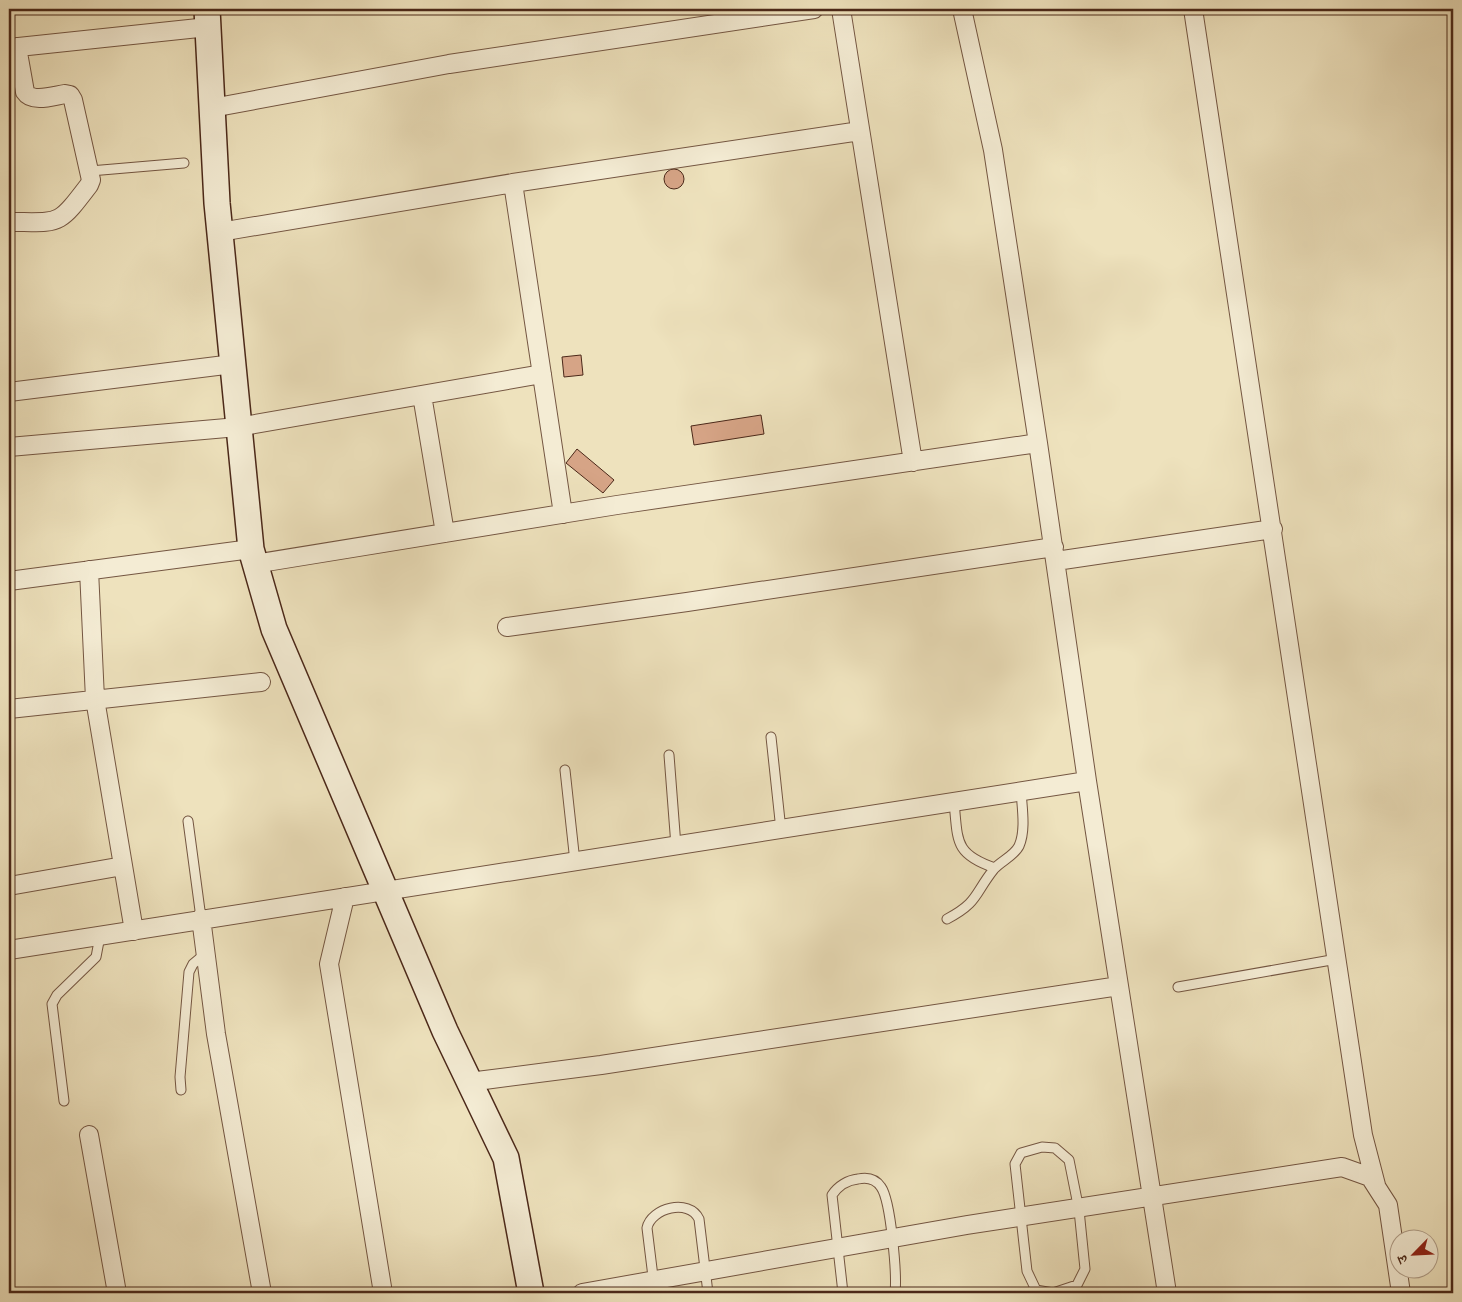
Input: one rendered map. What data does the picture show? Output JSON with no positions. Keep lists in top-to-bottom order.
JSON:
{
  "north": "bottom left"
}
